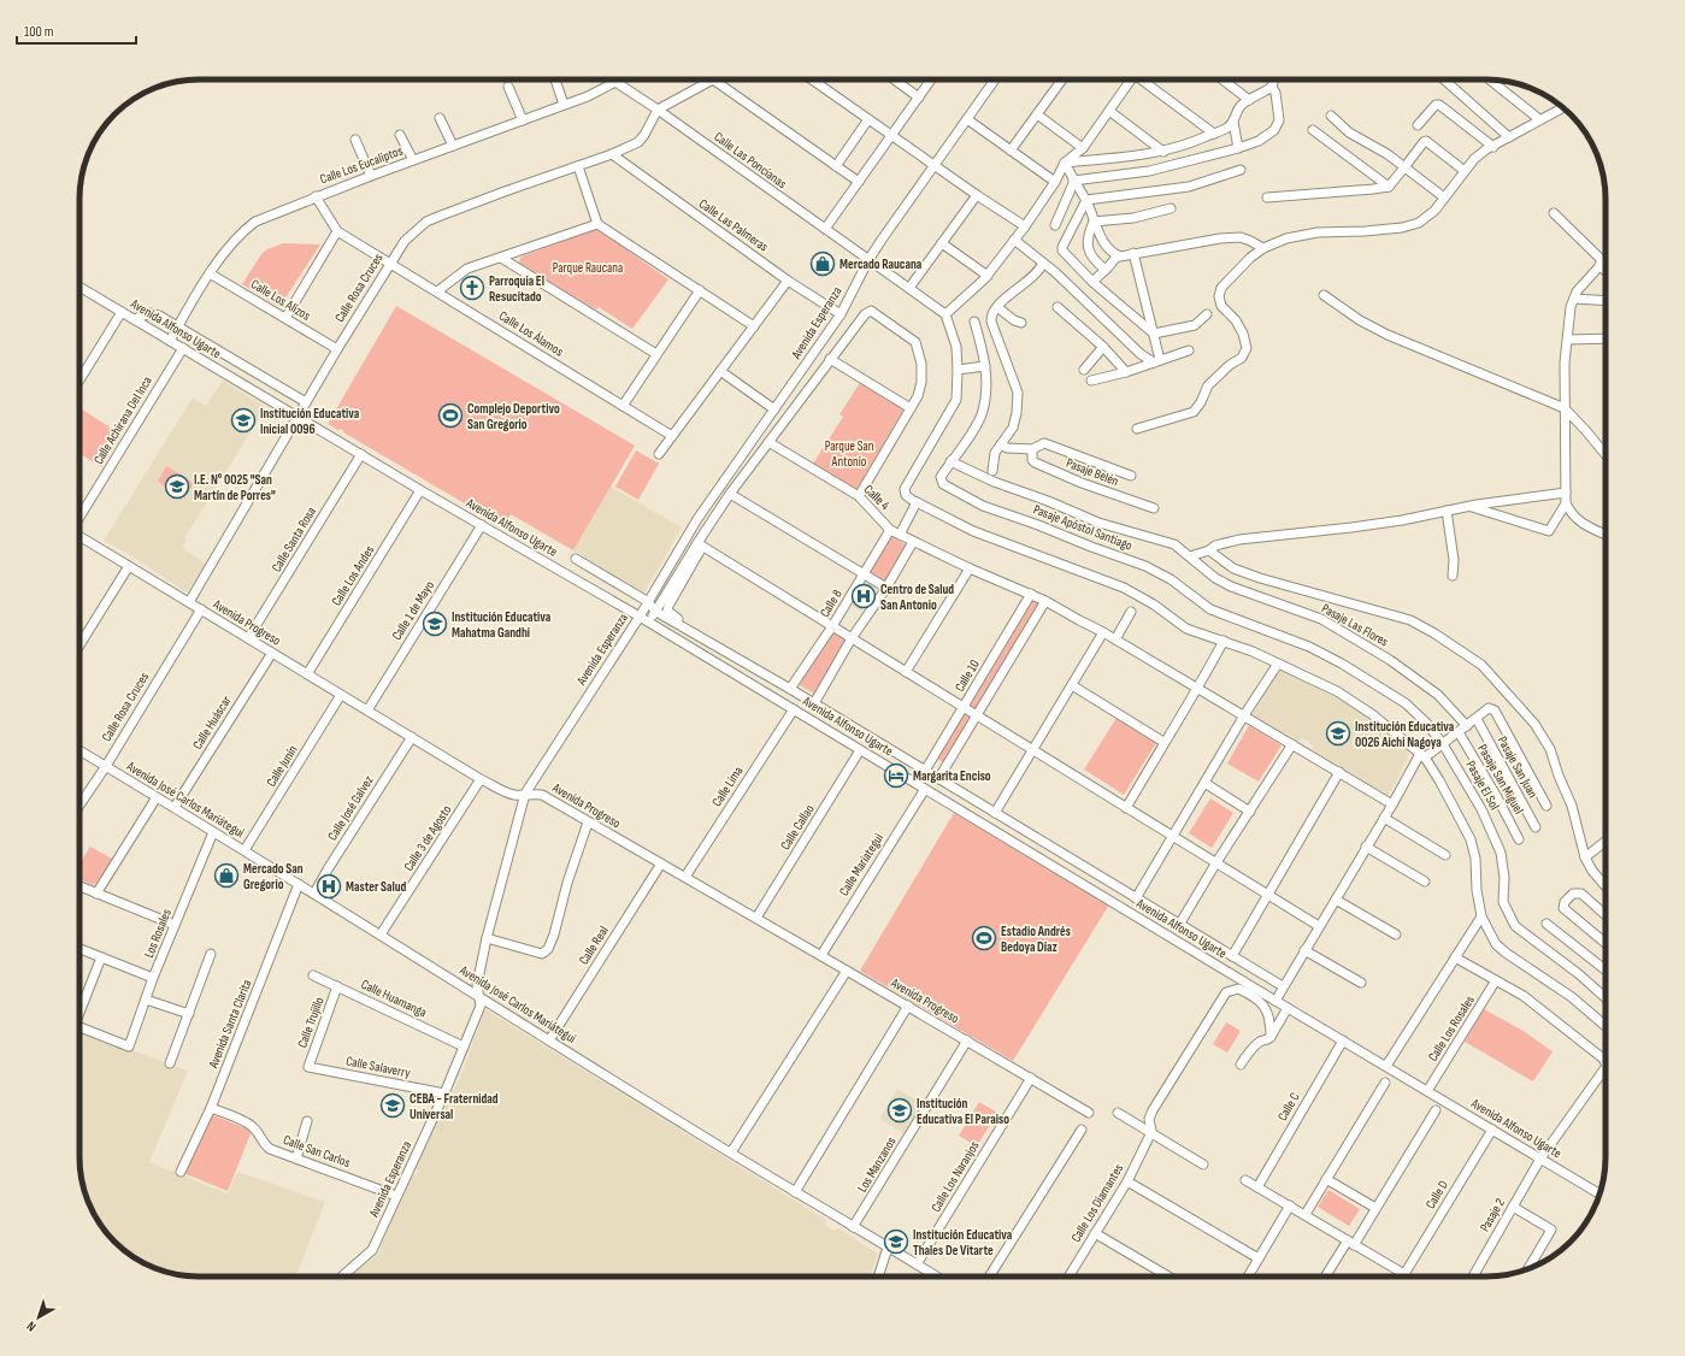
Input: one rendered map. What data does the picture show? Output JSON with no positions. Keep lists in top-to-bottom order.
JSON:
{
  "streets": {
    "street": [
      "Calle Las Poncianas",
      "Calle Los Eucaliptos",
      "Calle Las Palmeras",
      "Calle Rosa Cruces",
      "Calle Los Alizos",
      "Avenida Esperanza",
      "Avenida Alfonso Ugarte",
      "Calle Los Álamos",
      "Calle Achirana Del Inca",
      "Pasaje Belén",
      "Calle 4",
      "Pasaje Apóstol Santiago",
      "Calle Santa Rosa",
      "Calle Los Andes",
      "Calle 8",
      "Calle 1 de Mayo",
      "Avenida Progreso",
      "Pasaje Las Flores",
      "Calle 10",
      "Calle Huáscar",
      "Calle Junín",
      "Pasaje San Juan",
      "Pasaje San Miguel",
      "Pasaje El Sol",
      "Calle Lima",
      "Avenida José Carlos Mariátegui",
      "Calle José Galvez",
      "Calle Callao",
      "Calle 3 de Agosto",
      "Calle Mariategui",
      "Los Rosales",
      "Calle Real",
      "Calle Huamanga",
      "Calle Trujillo",
      "Avenida Santa Clarita",
      "Calle Los Rosales",
      "Calle Salaverry",
      "Calle C",
      "Calle San Carlos",
      "Los Manzanos",
      "Calle Los Naranjos",
      "Calle D",
      "Calle Los Diamantes",
      "Pasaje 2"
    ]
  },
  "crossings": [
    ["Calle Las Poncianas", "Calle Los Eucaliptos"],
    ["Calle Las Poncianas", "Calle Rosa Cruces"],
    ["Calle Las Poncianas", "Avenida Esperanza"],
    ["Calle Los Eucaliptos", "Calle Los Alizos"],
    ["Calle Los Eucaliptos", "Avenida Alfonso Ugarte"],
    ["Calle Los Eucaliptos", "Calle Los Álamos"],
    ["Calle Las Palmeras", "Calle Rosa Cruces"],
    ["Calle Las Palmeras", "Avenida Esperanza"],
    ["Calle Rosa Cruces", "Calle Los Alizos"],
    ["Calle Rosa Cruces", "Avenida Alfonso Ugarte"],
    ["Calle Rosa Cruces", "Calle Los Álamos"],
    ["Calle Rosa Cruces", "Avenida Progreso"],
    ["Calle Rosa Cruces", "Avenida José Carlos Mariátegui"],
    ["Avenida Esperanza", "Avenida Alfonso Ugarte"],
    ["Avenida Esperanza", "Avenida Progreso"],
    ["Avenida Esperanza", "Avenida José Carlos Mariátegui"],
    ["Avenida Esperanza", "Calle Huamanga"],
    ["Avenida Esperanza", "Calle Salaverry"],
    ["Avenida Esperanza", "Calle San Carlos"],
    ["Avenida Alfonso Ugarte", "Calle Achirana Del Inca"],
    ["Avenida Alfonso Ugarte", "Calle Santa Rosa"],
    ["Avenida Alfonso Ugarte", "Calle Los Andes"],
    ["Avenida Alfonso Ugarte", "Calle 8"],
    ["Avenida Alfonso Ugarte", "Calle 1 de Mayo"],
    ["Avenida Alfonso Ugarte", "Calle 10"],
    ["Avenida Alfonso Ugarte", "Calle Lima"],
    ["Avenida Alfonso Ugarte", "Calle Callao"],
    ["Avenida Alfonso Ugarte", "Calle Mariategui"],
    ["Avenida Alfonso Ugarte", "Calle Los Rosales"],
    ["Avenida Alfonso Ugarte", "Calle C"],
    ["Avenida Alfonso Ugarte", "Calle D"],
    ["Avenida Alfonso Ugarte", "Pasaje 2"],
    ["Calle 4", "Calle 8"],
    ["Pasaje Apóstol Santiago", "Pasaje Las Flores"],
    ["Pasaje Apóstol Santiago", "Pasaje El Sol"],
    ["Calle Santa Rosa", "Avenida Progreso"],
    ["Calle Los Andes", "Avenida Progreso"],
    ["Calle 1 de Mayo", "Avenida Progreso"],
    ["Avenida Progreso", "Calle Huáscar"],
    ["Avenida Progreso", "Calle Junín"],
    ["Avenida Progreso", "Calle Lima"],
    ["Avenida Progreso", "Calle José Galvez"],
    ["Avenida Progreso", "Calle Callao"],
    ["Avenida Progreso", "Calle 3 de Agosto"],
    ["Avenida Progreso", "Calle Mariategui"],
    ["Avenida Progreso", "Calle Real"],
    ["Avenida Progreso", "Los Manzanos"],
    ["Avenida Progreso", "Calle Los Naranjos"],
    ["Calle Huáscar", "Avenida José Carlos Mariátegui"],
    ["Calle Junín", "Avenida José Carlos Mariátegui"],
    ["Avenida José Carlos Mariátegui", "Calle José Galvez"],
    ["Avenida José Carlos Mariátegui", "Calle 3 de Agosto"],
    ["Avenida José Carlos Mariátegui", "Los Rosales"],
    ["Avenida José Carlos Mariátegui", "Calle Real"],
    ["Avenida José Carlos Mariátegui", "Avenida Santa Clarita"],
    ["Avenida José Carlos Mariátegui", "Los Manzanos"],
    ["Avenida José Carlos Mariátegui", "Calle Los Naranjos"],
    ["Calle Huamanga", "Calle Trujillo"],
    ["Calle Trujillo", "Calle Salaverry"],
    ["Avenida Santa Clarita", "Calle San Carlos"],
    ["Calle Los Rosales", "Pasaje 2"]
  ],
  "parks": ["Parque Raucana", "Parque San Antonio"],
  "places": {
    "shop": ["Mercado Raucana", "Mercado San Gregorio"],
    "church": ["Parroquia El Resucitado"],
    "sports": ["Complejo Deportivo San Gregorio", "Estadio Andrés Bedoya Díaz"],
    "school or university": [
      "Institución Educativa Inicial 0096",
      "I.E. N° 0025 \"San Martín de Porres\"",
      "Institución Educativa Mahatma Gandhi",
      "Institución Educativa 0026 Aichi Nagoya",
      "CEBA - Fraternidad Universal",
      "Institución Educativa El Paraiso",
      "Institución Educativa Thales De Vitarte"
    ],
    "hospital": ["Centro de Salud San Antonio", "Master Salud"],
    "hotel": ["Margarita Enciso"]
  },
  "scale_bar": "100 m",
  "north": "bottom left"
}
